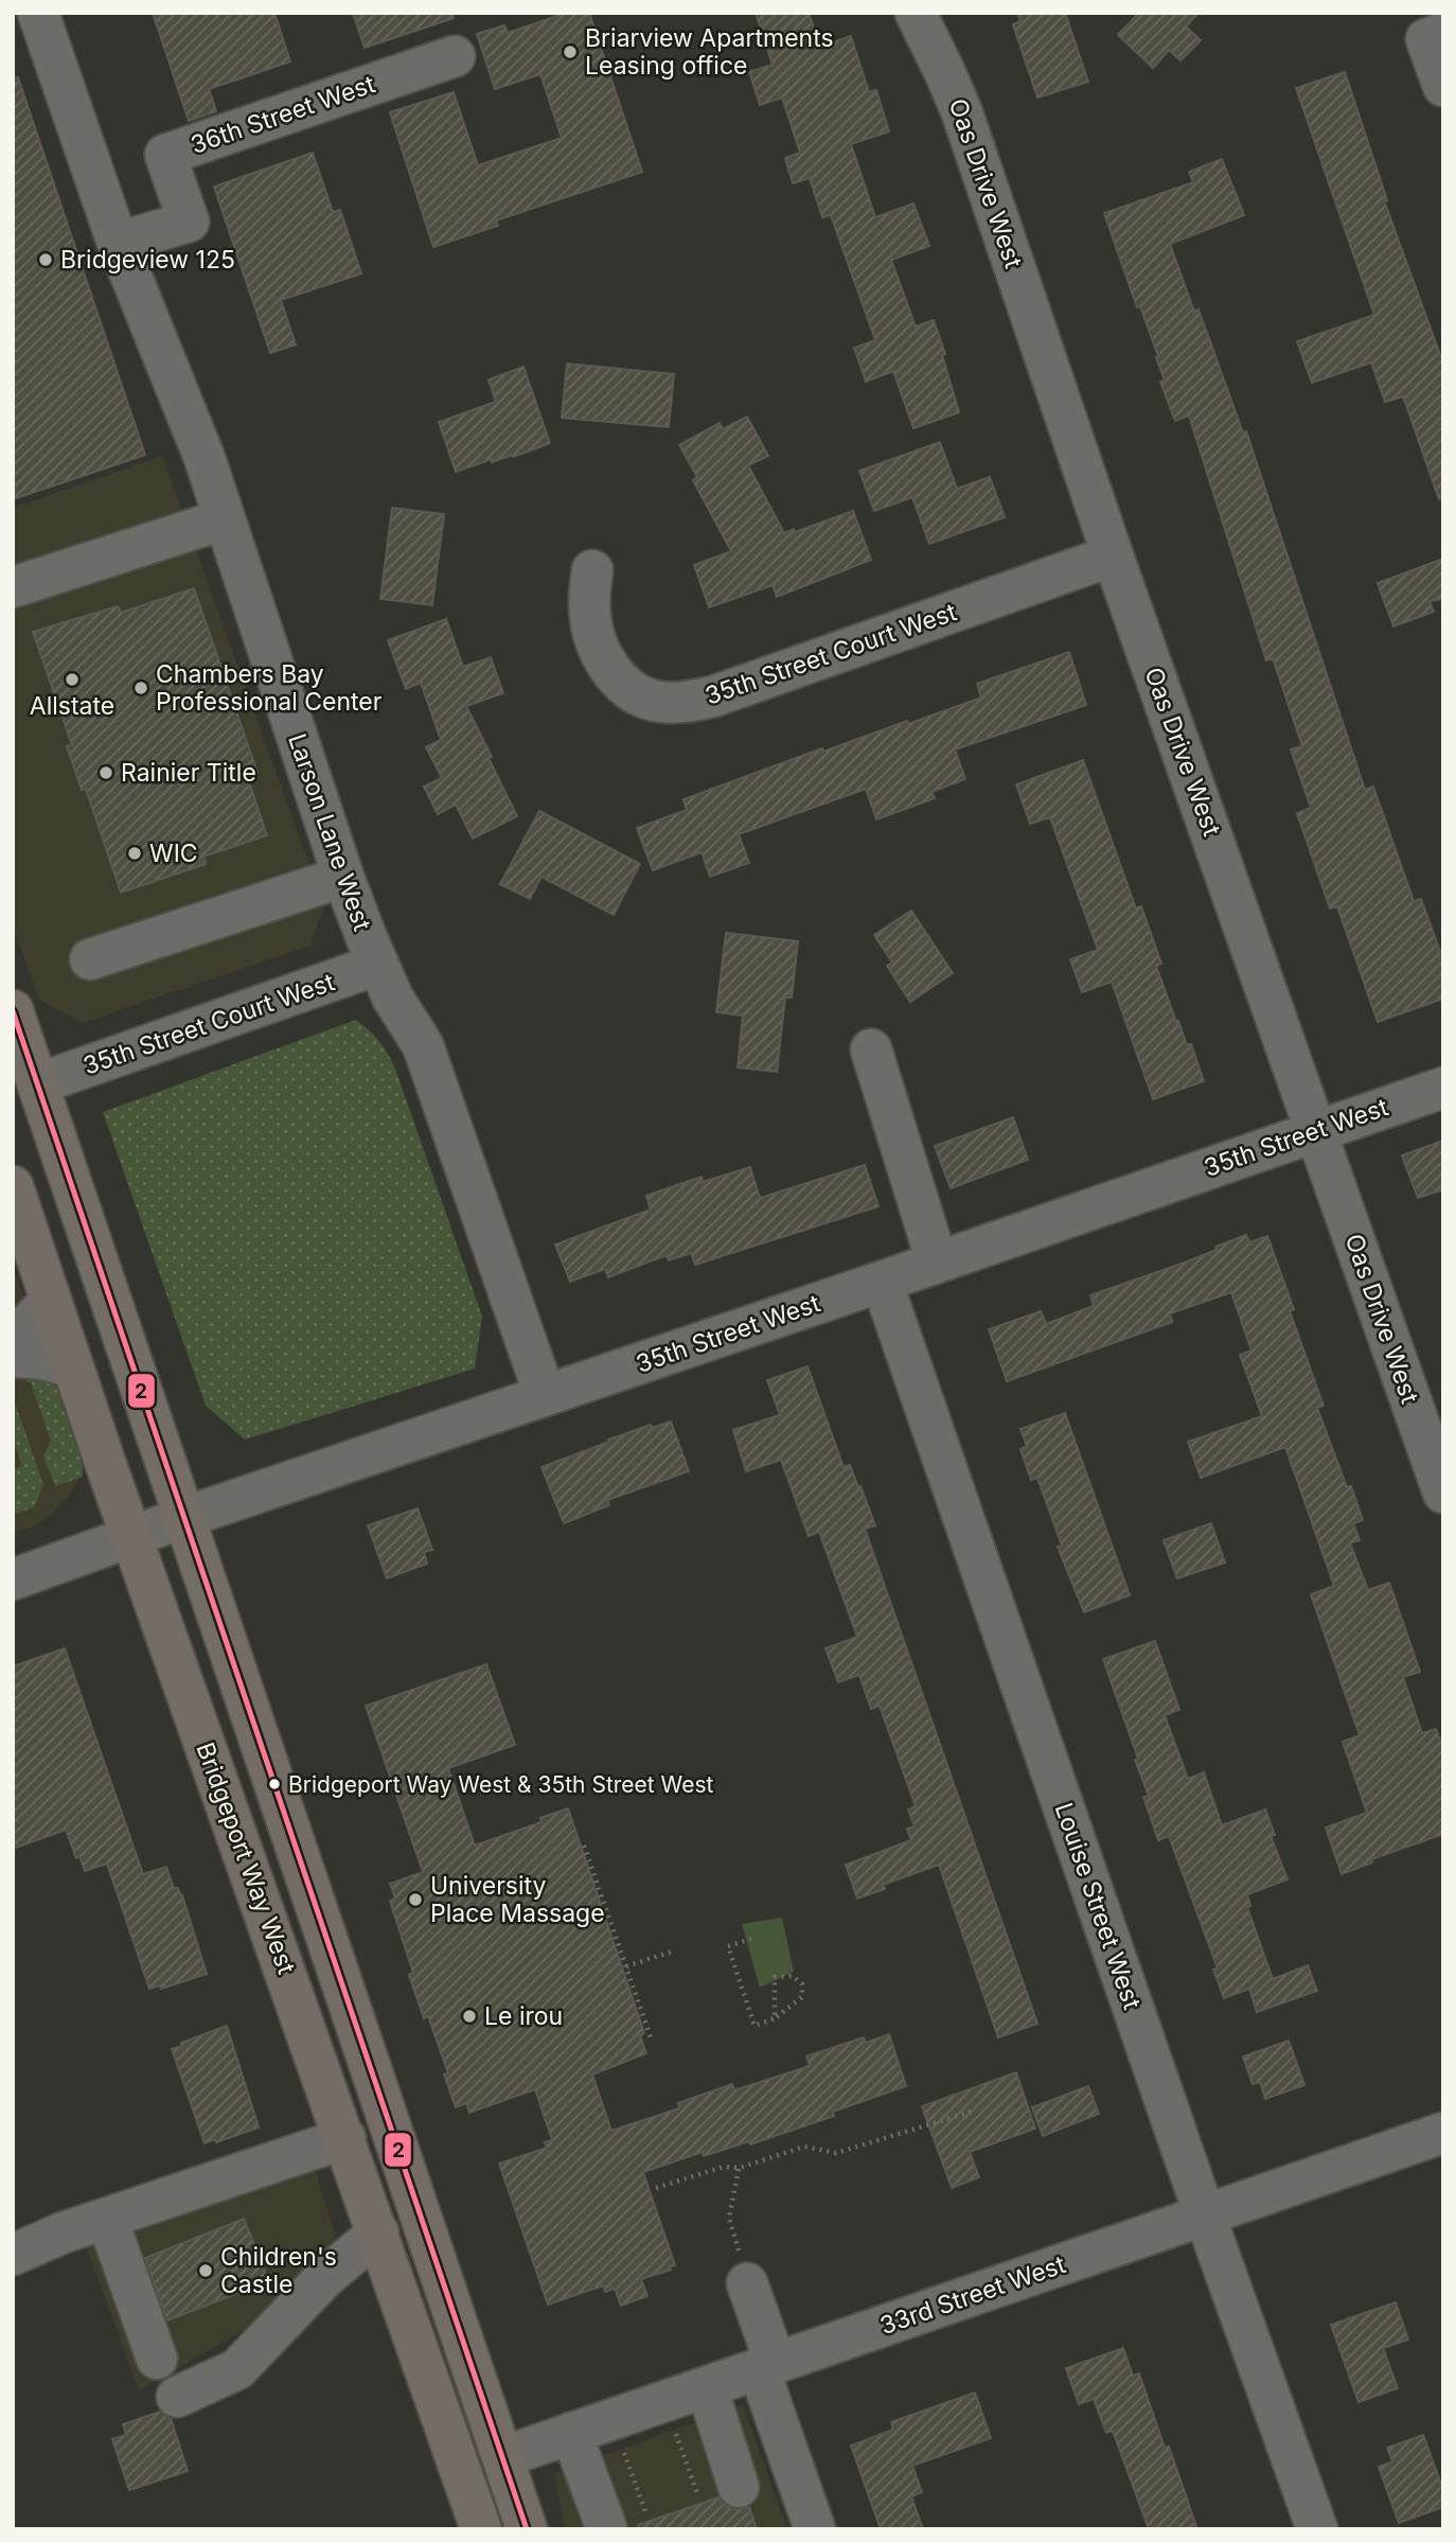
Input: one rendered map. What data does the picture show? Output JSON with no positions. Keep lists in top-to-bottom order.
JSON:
{
  "streets": {
    "main road": ["Bridgeport Way West"],
    "street": [
      "36th Street West",
      "Oas Drive West",
      "35th Street Court West",
      "Larson Lane West",
      "35th Street West",
      "Louise Street West",
      "33rd Street West"
    ]
  },
  "crossings": [
    ["36th Street West", "Larson Lane West"],
    ["Oas Drive West", "35th Street Court West"],
    ["Oas Drive West", "35th Street West"],
    ["35th Street Court West", "Larson Lane West"],
    ["35th Street Court West", "Bridgeport Way West"],
    ["Larson Lane West", "35th Street West"],
    ["35th Street West", "Bridgeport Way West"],
    ["35th Street West", "Louise Street West"],
    ["Bridgeport Way West", "33rd Street West"],
    ["Louise Street West", "33rd Street West"]
  ],
  "places": [
    "Briarview Apartments Leasing office",
    "Bridgeview 125",
    "Allstate",
    "Chambers Bay Professional Center",
    "Rainier Title",
    "WIC",
    "Bridgeport Way West & 35th Street West",
    "University Place Massage",
    "Le irou",
    "Children's Castle"
  ],
  "lines": ["transit line 2"]
}
